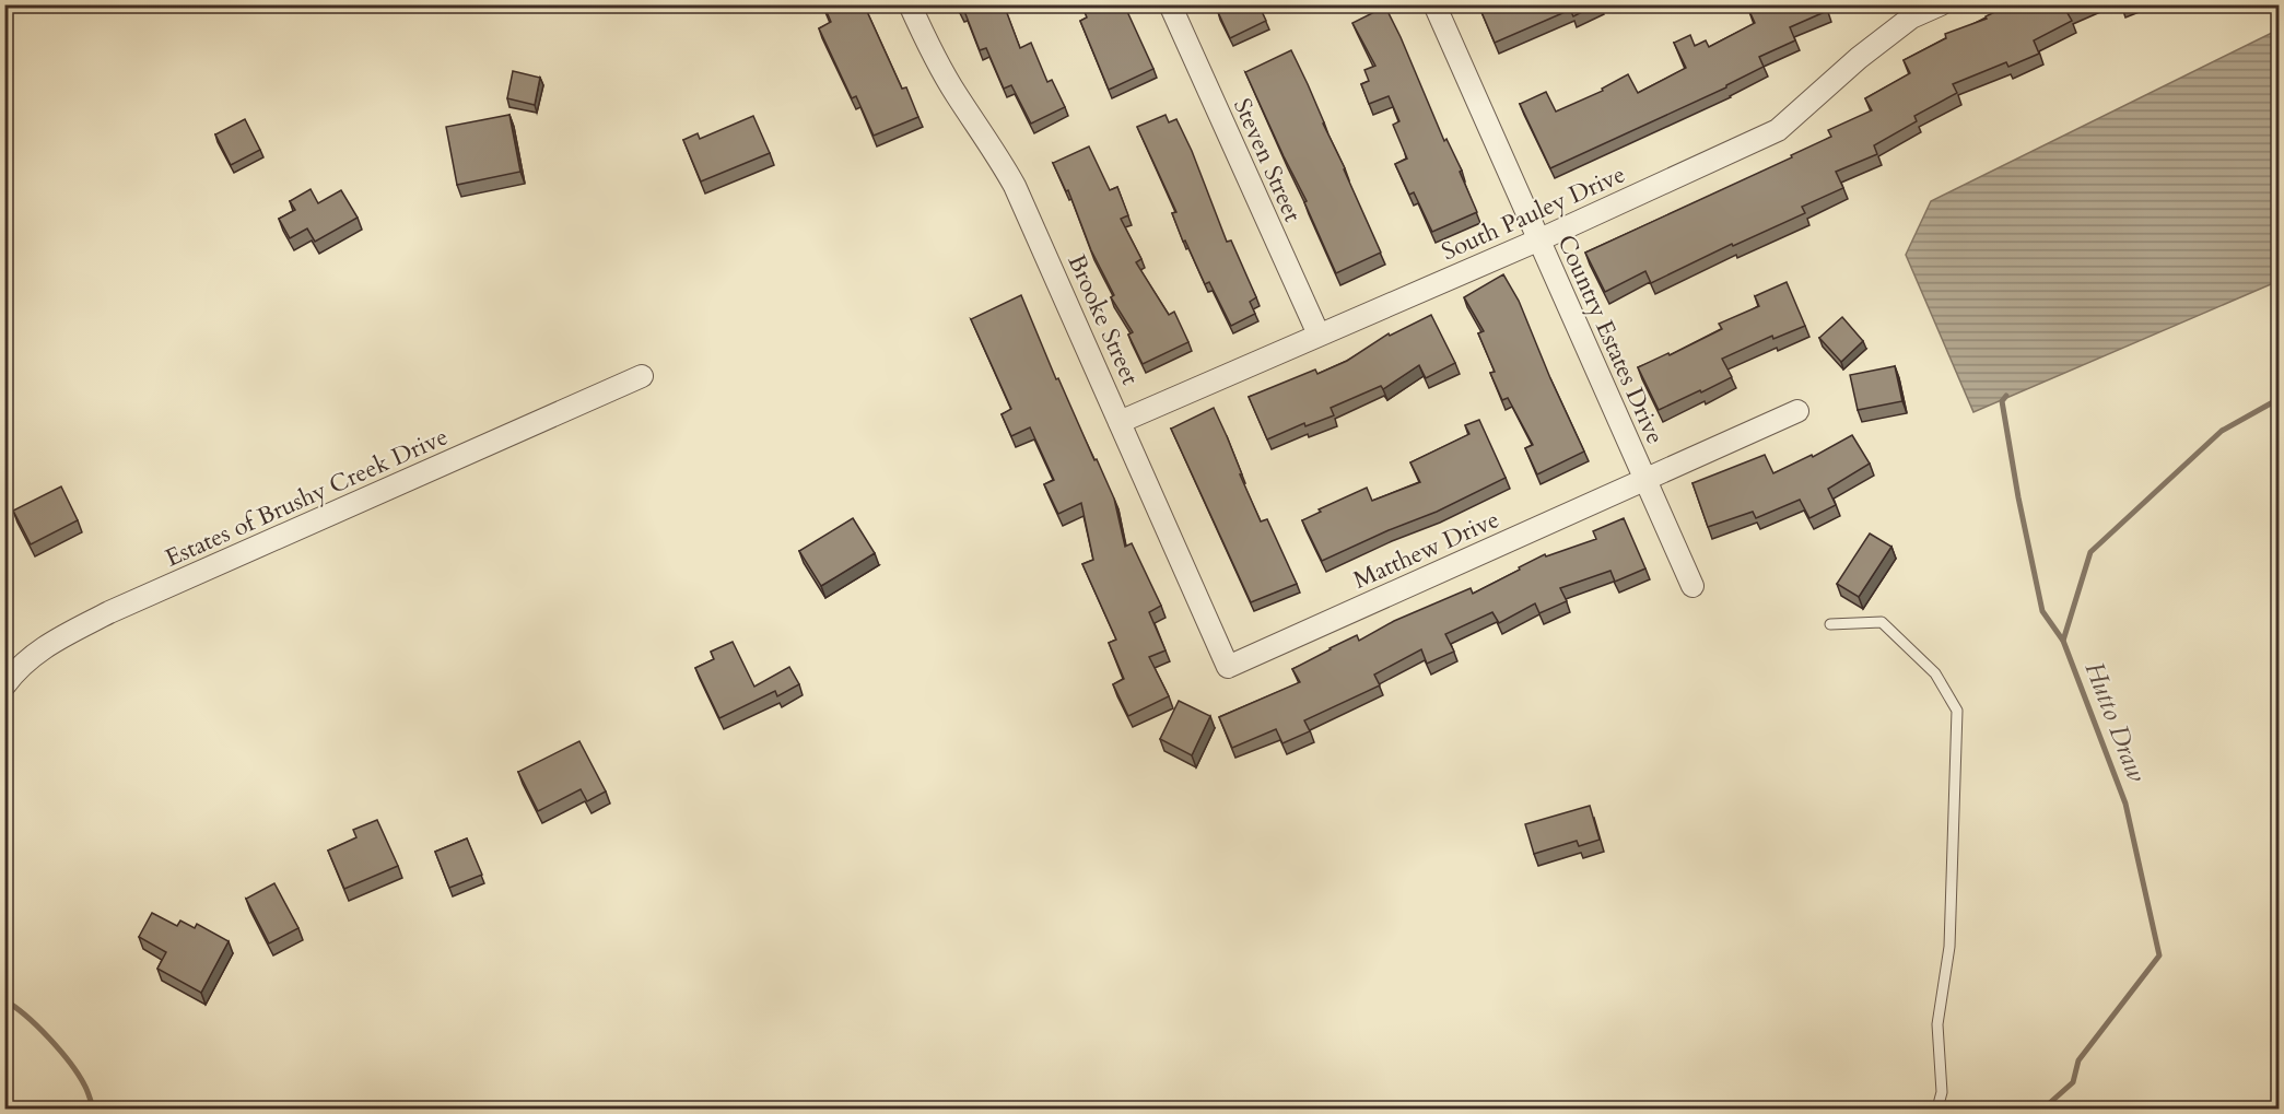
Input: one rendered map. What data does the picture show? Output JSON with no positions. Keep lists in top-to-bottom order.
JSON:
{
  "streets": {
    "street": [
      "Steven Street",
      "South Pauley Drive",
      "Brooke Street",
      "Country Estates Drive",
      "Estates of Brushy Creek Drive",
      "Matthew Drive"
    ]
  },
  "crossings": [
    ["Steven Street", "South Pauley Drive"],
    ["South Pauley Drive", "Brooke Street"],
    ["South Pauley Drive", "Country Estates Drive"],
    ["Brooke Street", "Matthew Drive"],
    ["Country Estates Drive", "Matthew Drive"]
  ],
  "water": ["Hutto Draw"]
}
